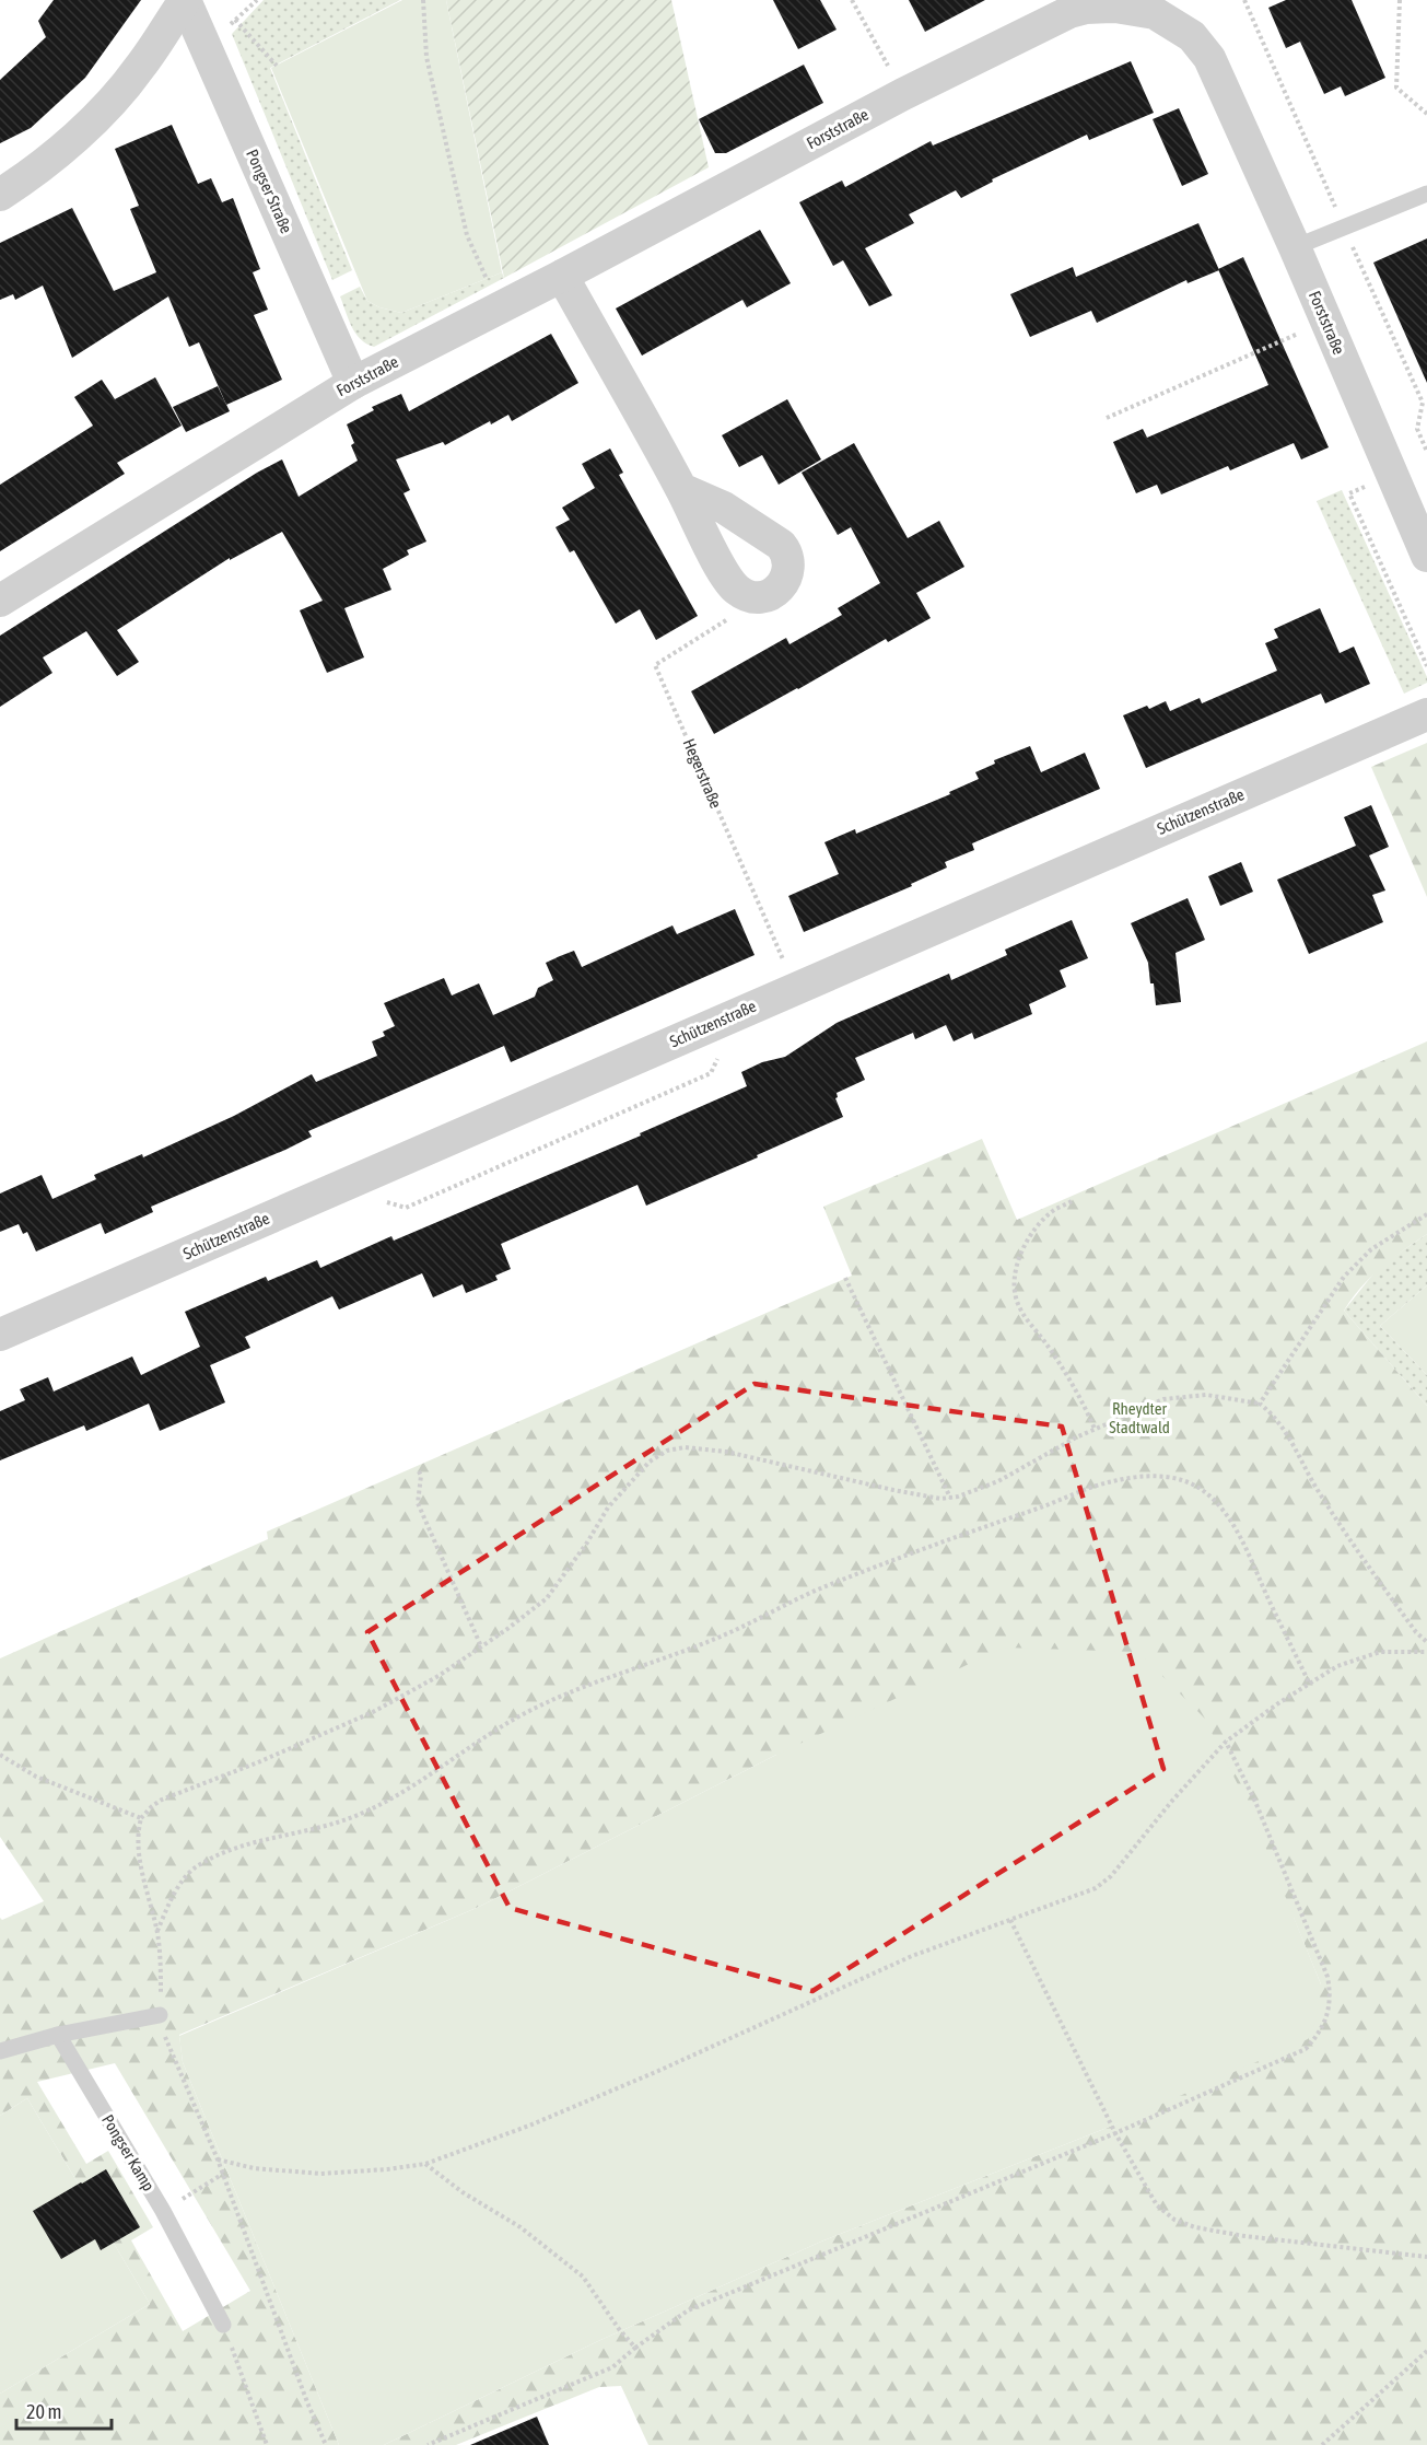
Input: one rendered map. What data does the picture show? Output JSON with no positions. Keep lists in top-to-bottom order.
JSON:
{
  "streets": {
    "street": ["Forststraße", "Pongser Straße", "Schützenstraße"],
    "lane": ["Pongser Kamp"],
    "path": ["Hegerstraße"]
  },
  "crossings": [
    ["Forststraße", "Pongser Straße"],
    ["Hegerstraße", "Schützenstraße"]
  ],
  "parks": ["Rheydter Stadtwald"],
  "scale_bar": "20 m"
}
